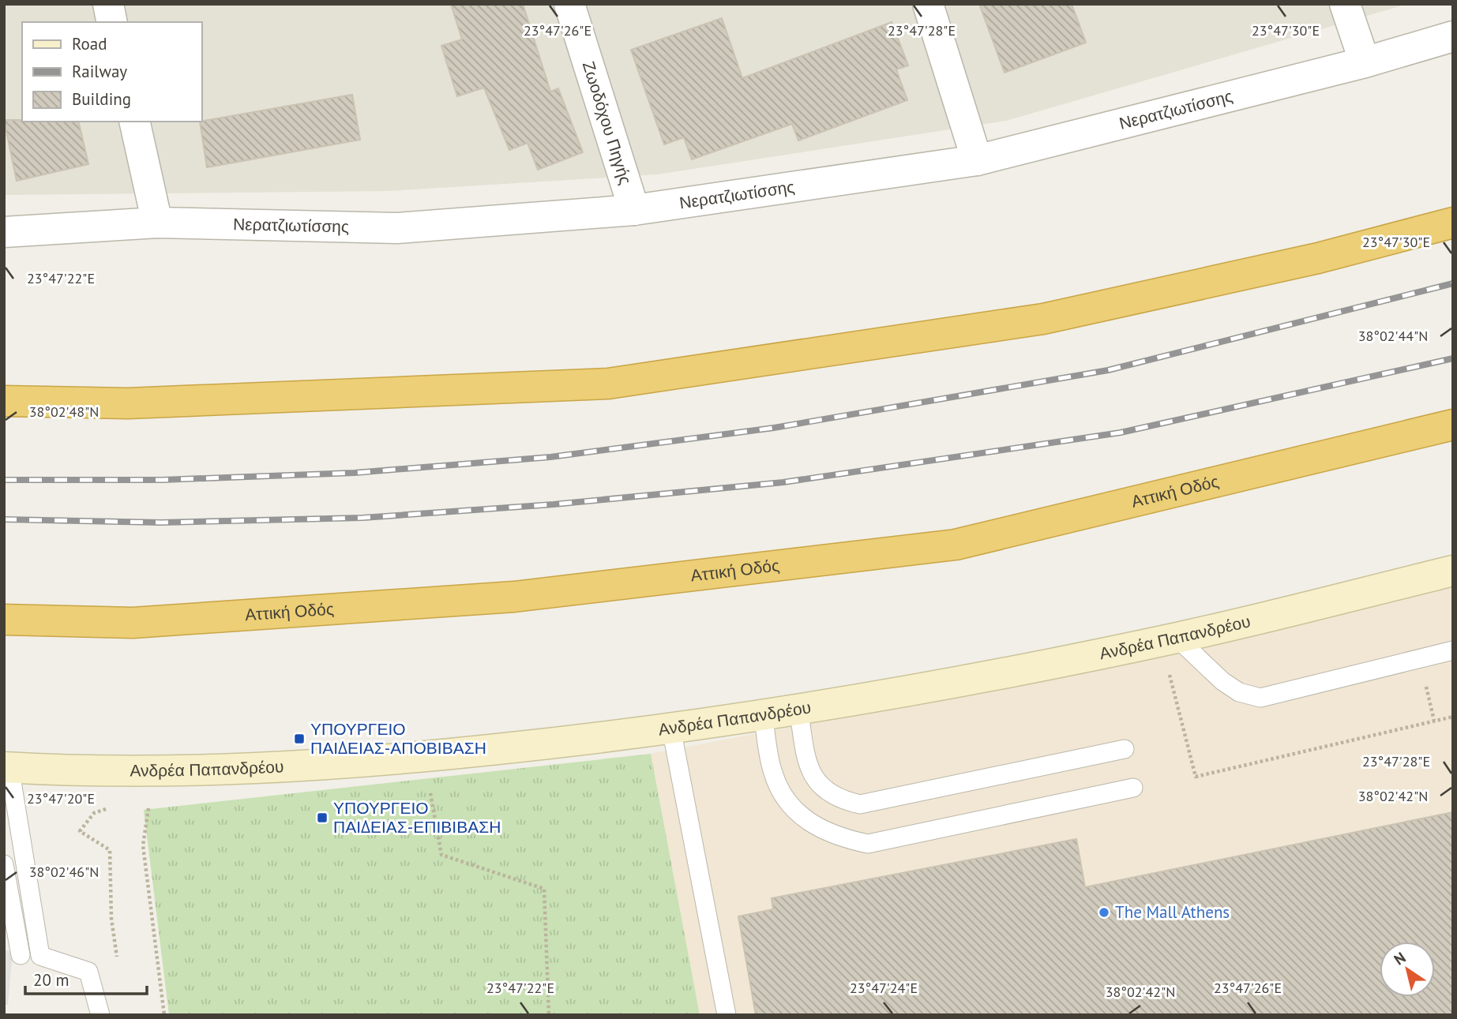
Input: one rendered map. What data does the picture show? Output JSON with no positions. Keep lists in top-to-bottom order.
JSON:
{
  "streets": {
    "highway": ["Αττική Οδός"],
    "street": ["Νερατζιωτίσσης", "Ζωοδόχου Πηγής", "Ανδρέα Παπανδρέου"]
  },
  "crossings": [
    ["Νερατζιωτίσσης", "Ζωοδόχου Πηγής"]
  ],
  "places": {
    "transit": ["ΥΠΟΥΡΓΕΙΟ ΠΑΙΔΕΙΑΣ-ΑΠΟΒΙΒΑΣΗ", "ΥΠΟΥΡΓΕΙΟ ΠΑΙΔΕΙΑΣ-ΕΠΙΒΙΒΑΣΗ"],
    "other": ["The Mall Athens"]
  },
  "legend": ["Road", "Railway", "Building"],
  "scale_bar": "20 m",
  "north": "top left",
  "coordinates": [
    "23°47'26\"E",
    "23°47'28\"E",
    "23°47'30\"E",
    "23°47'22\"E",
    "38°02'44\"N",
    "38°02'48\"N",
    "38°02'42\"N",
    "23°47'20\"E",
    "38°02'46\"N",
    "23°47'24\"E"
  ]
}
